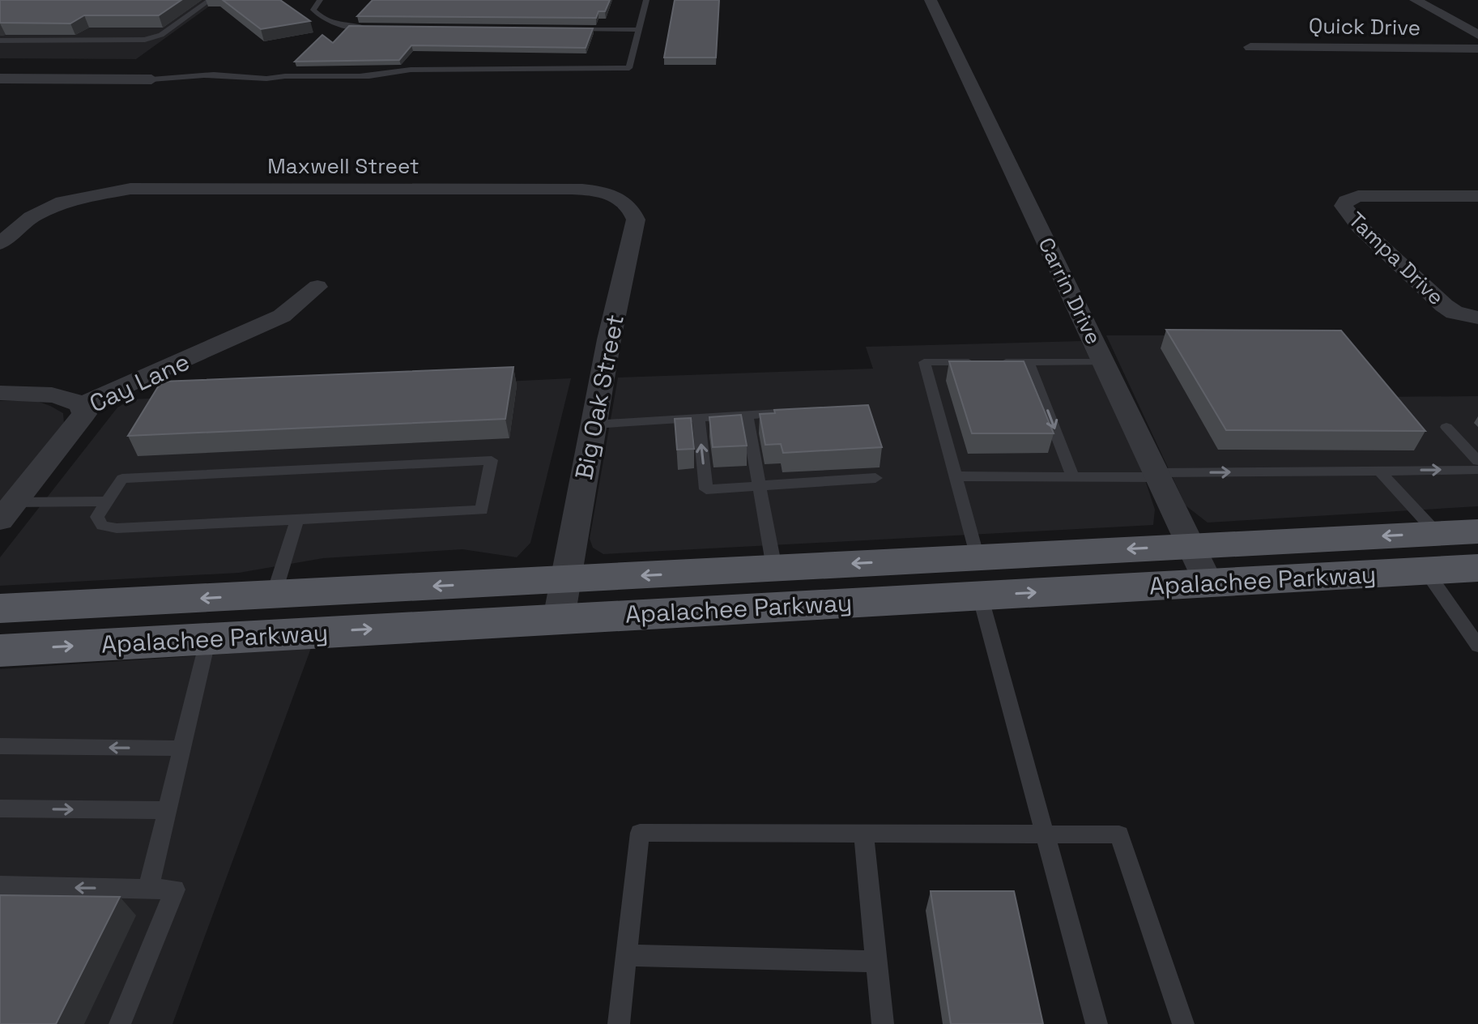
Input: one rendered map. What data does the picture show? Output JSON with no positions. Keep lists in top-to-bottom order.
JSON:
{
  "streets": {
    "main road": ["Apalachee Parkway"],
    "street": [
      "Quick Drive",
      "Maxwell Street",
      "Tampa Drive",
      "Carrin Drive",
      "Cay Lane",
      "Big Oak Street"
    ]
  },
  "crossings": [
    ["Maxwell Street", "Big Oak Street"],
    ["Carrin Drive", "Apalachee Parkway"],
    ["Big Oak Street", "Apalachee Parkway"]
  ]
}
